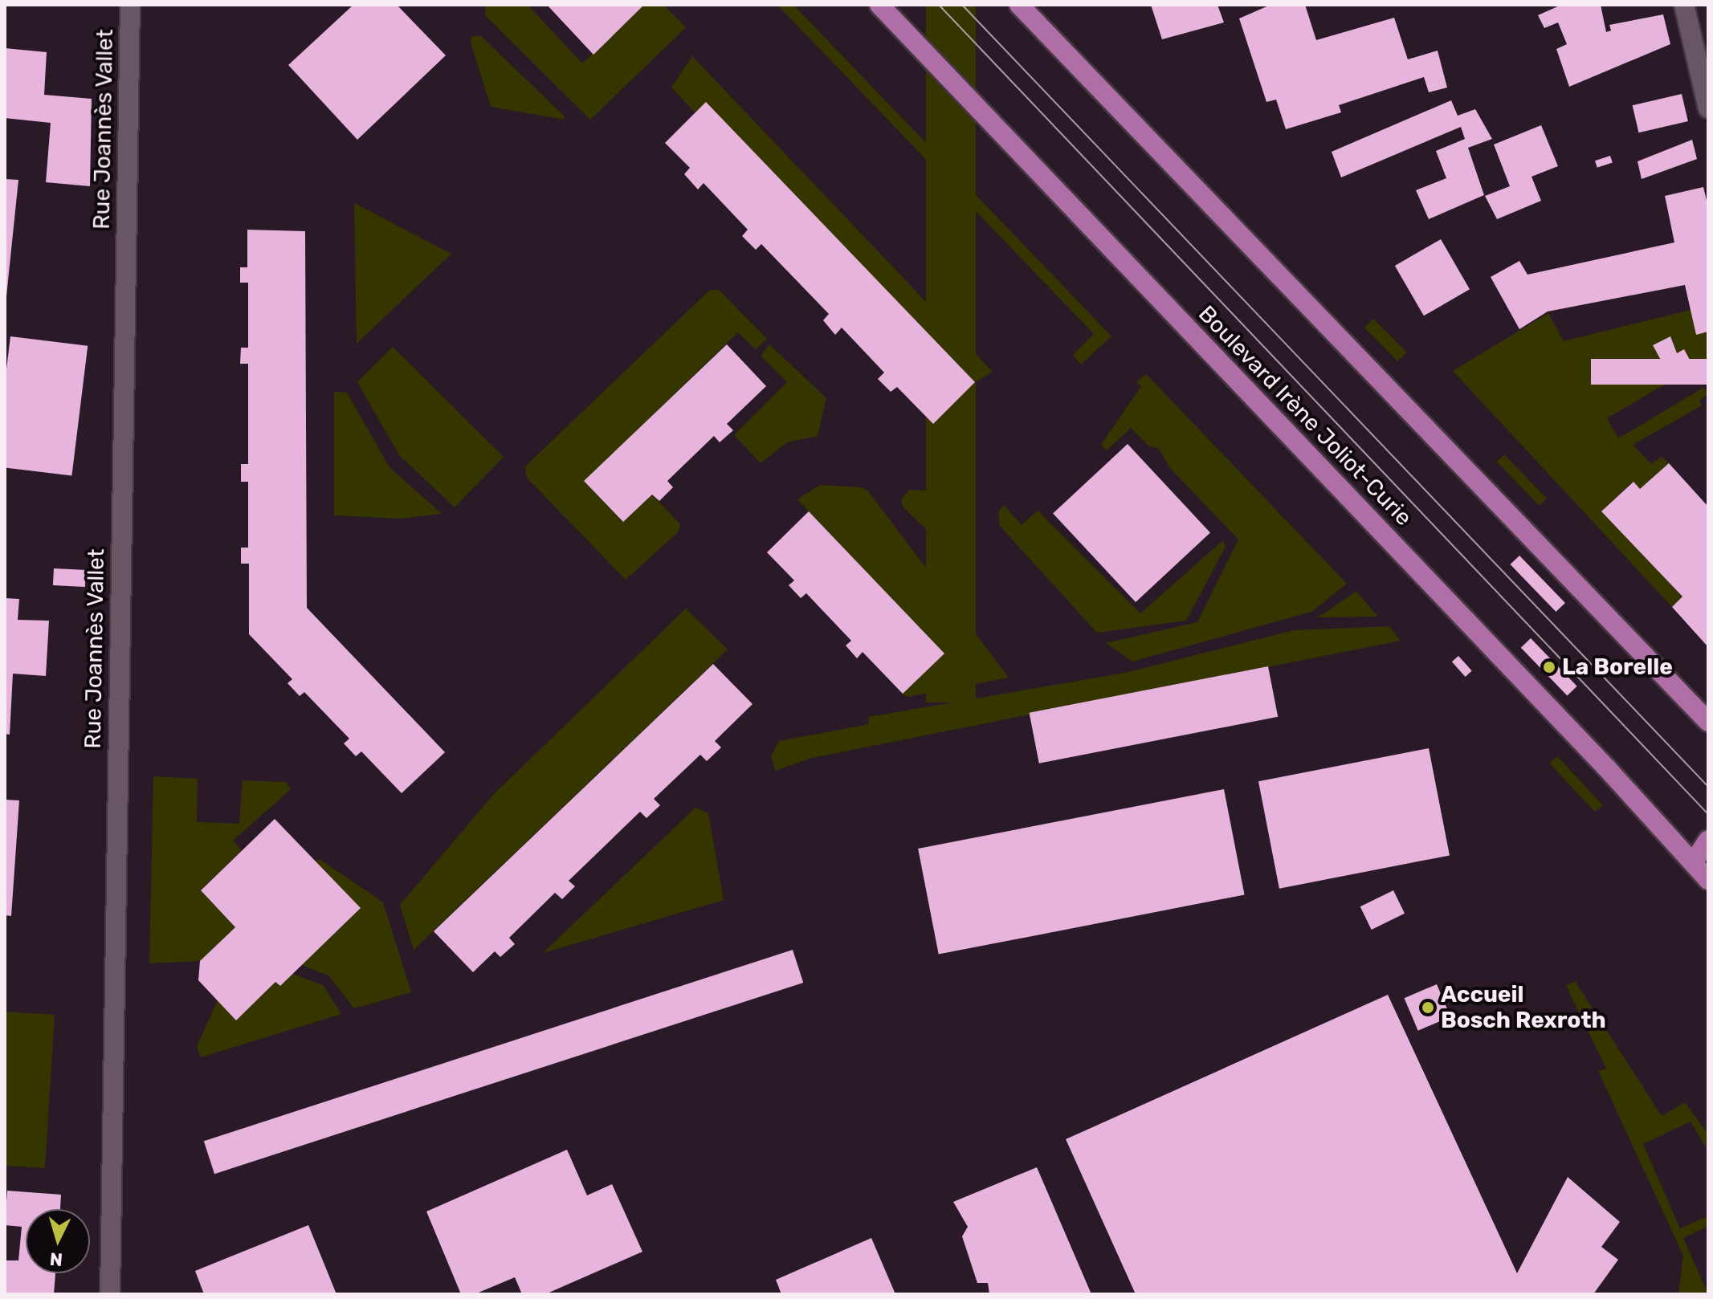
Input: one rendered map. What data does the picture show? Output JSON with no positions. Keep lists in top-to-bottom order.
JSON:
{
  "streets": {
    "main road": ["Boulevard Irène Joliot-Curie"],
    "street": ["Rue Joannès Vallet"]
  },
  "places": ["La Borelle", "Accueil Bosch Rexroth"],
  "north": "bottom"
}
